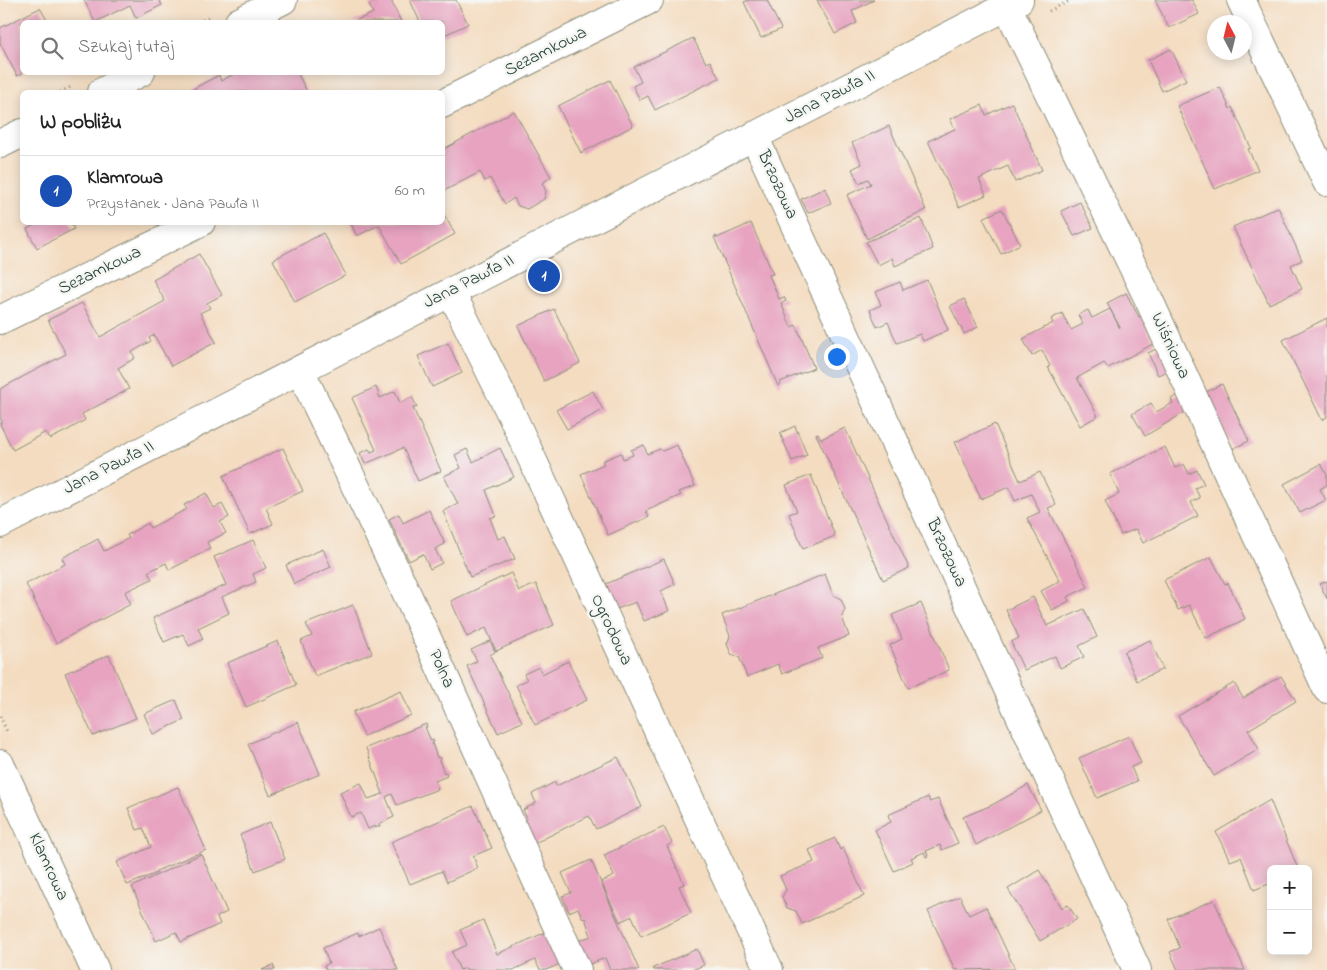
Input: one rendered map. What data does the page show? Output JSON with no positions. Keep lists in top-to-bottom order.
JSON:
{
  "streets": {
    "street": [
      "Sezamkowa",
      "Jana Pawła II",
      "Brzozowa",
      "Wiśniowa",
      "Ogrodowa",
      "Polna",
      "Klamrowa"
    ]
  },
  "crossings": [
    ["Jana Pawła II", "Brzozowa"],
    ["Jana Pawła II", "Wiśniowa"],
    ["Jana Pawła II", "Ogrodowa"],
    ["Jana Pawła II", "Polna"]
  ],
  "north": "top",
  "page": {
    "search": "Szukaj tutaj",
    "heading": "W pobliżu",
    "list": [
      {
        "mark": "1",
        "name": "Klamrowa",
        "note": "Przystanek · Jana Pawła II",
        "value": "60 m"
      }
    ],
    "pins": "1",
    "map_buttons": ["+", "−"]
  }
}
